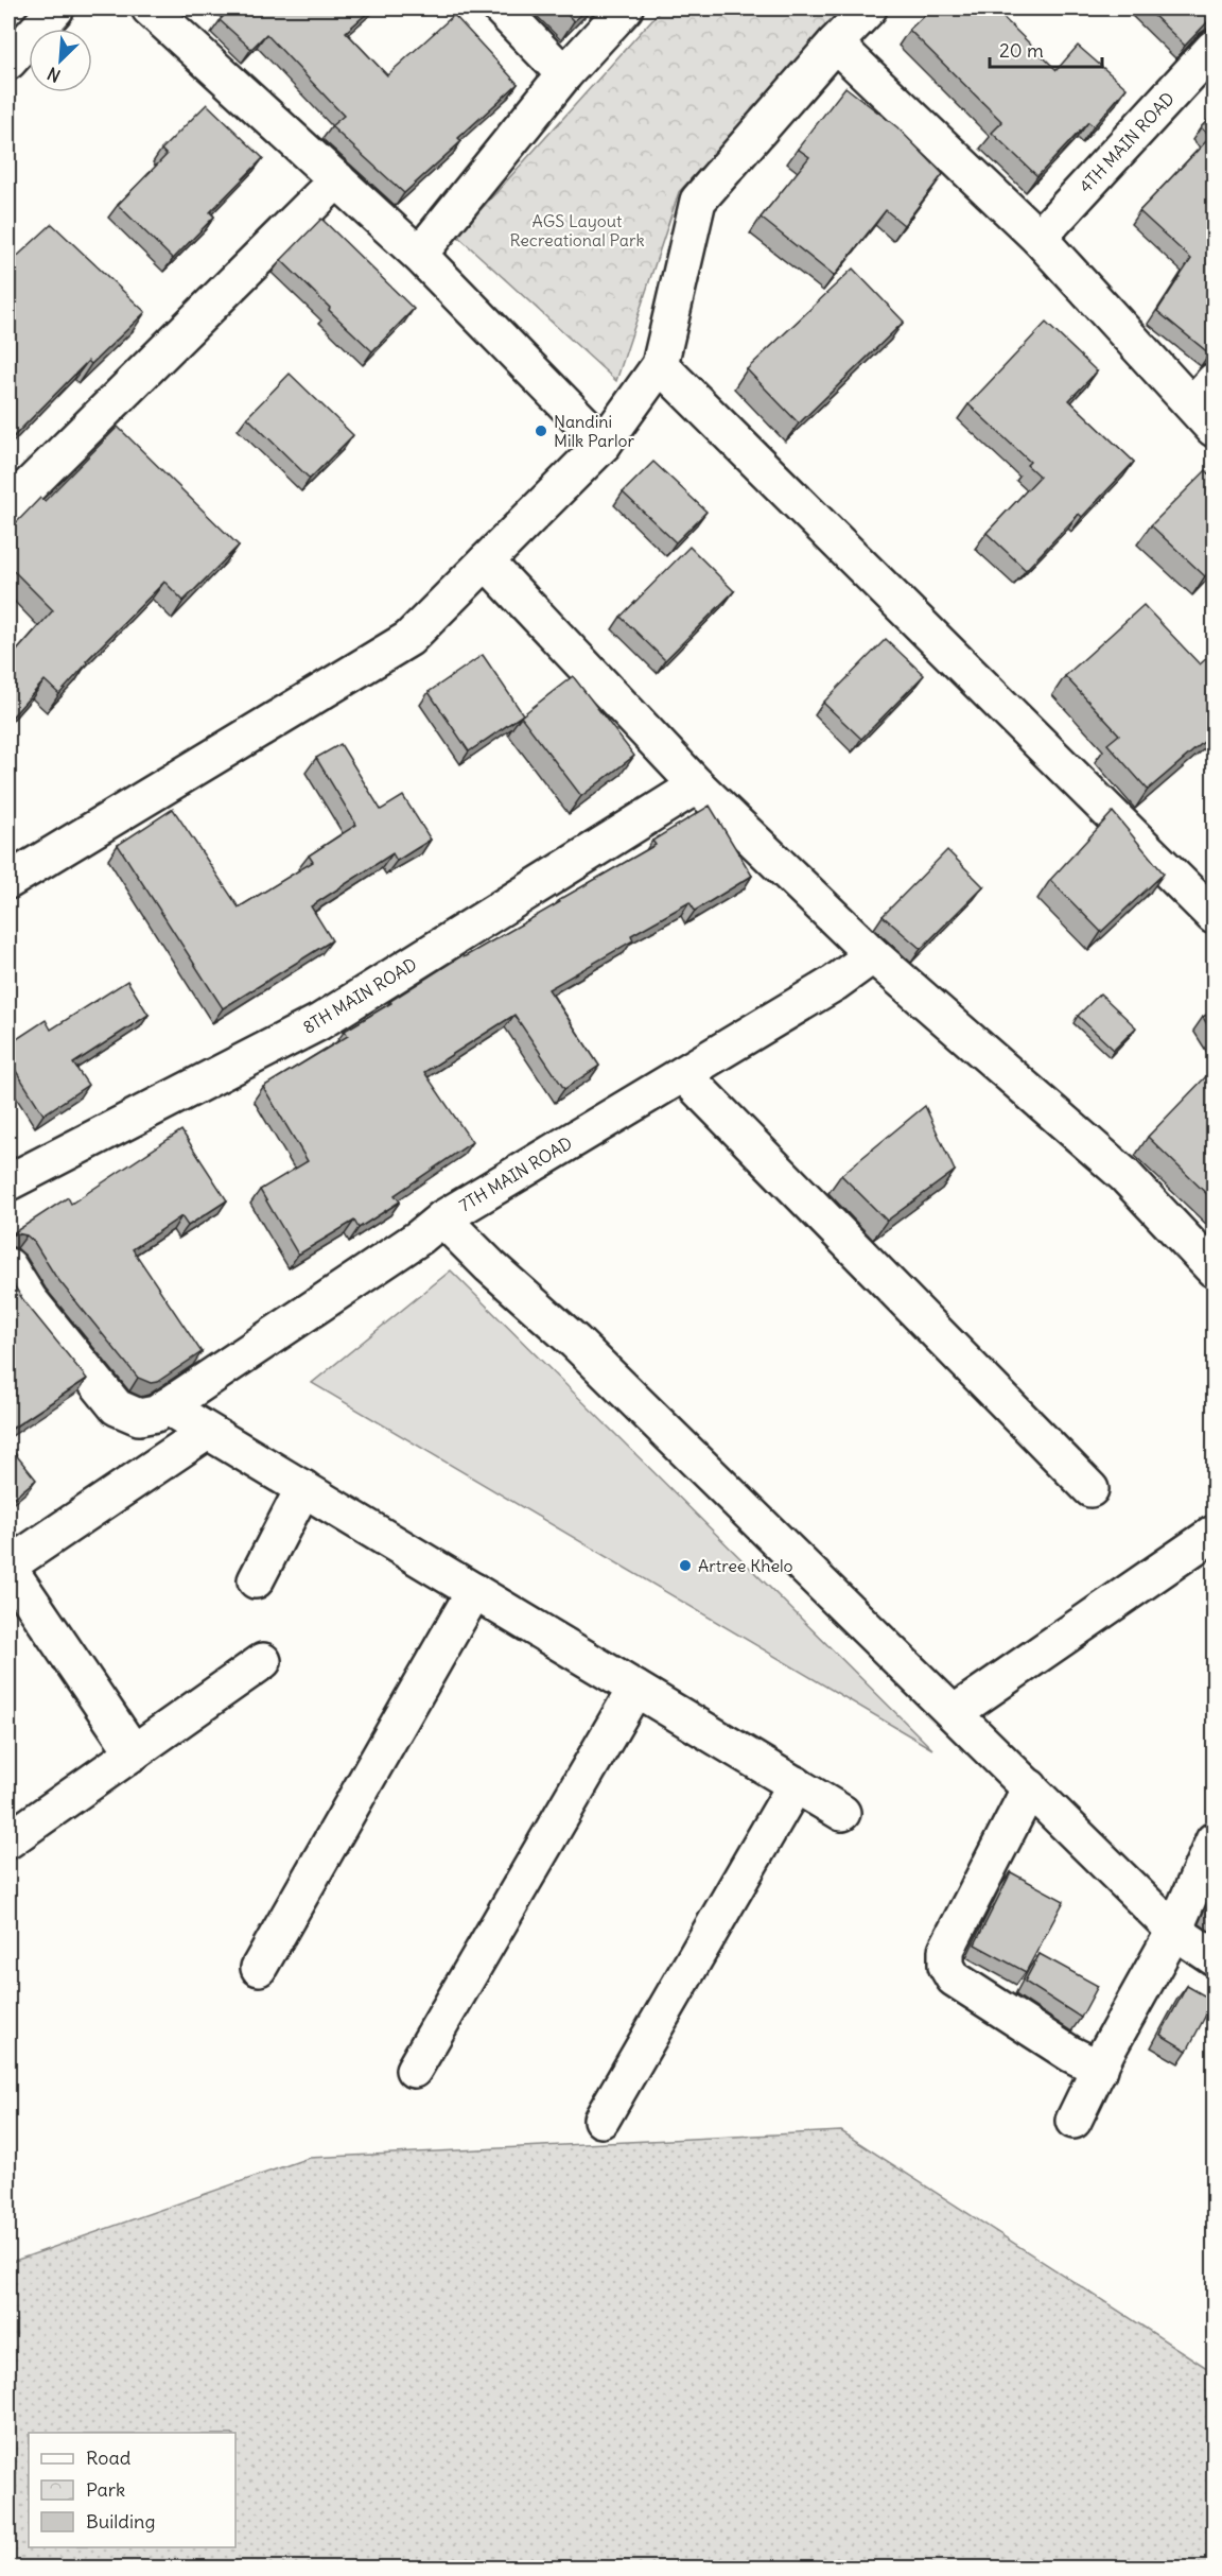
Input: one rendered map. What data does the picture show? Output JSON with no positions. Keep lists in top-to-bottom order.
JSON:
{
  "streets": {
    "street": ["4TH MAIN ROAD", "8TH MAIN ROAD", "7TH MAIN ROAD"]
  },
  "parks": ["AGS Layout Recreational Park"],
  "places": ["Nandini Milk Parlor", "Artree Khelo"],
  "legend": ["Road", "Park", "Building"],
  "scale_bar": "20 m",
  "north": "bottom left"
}
